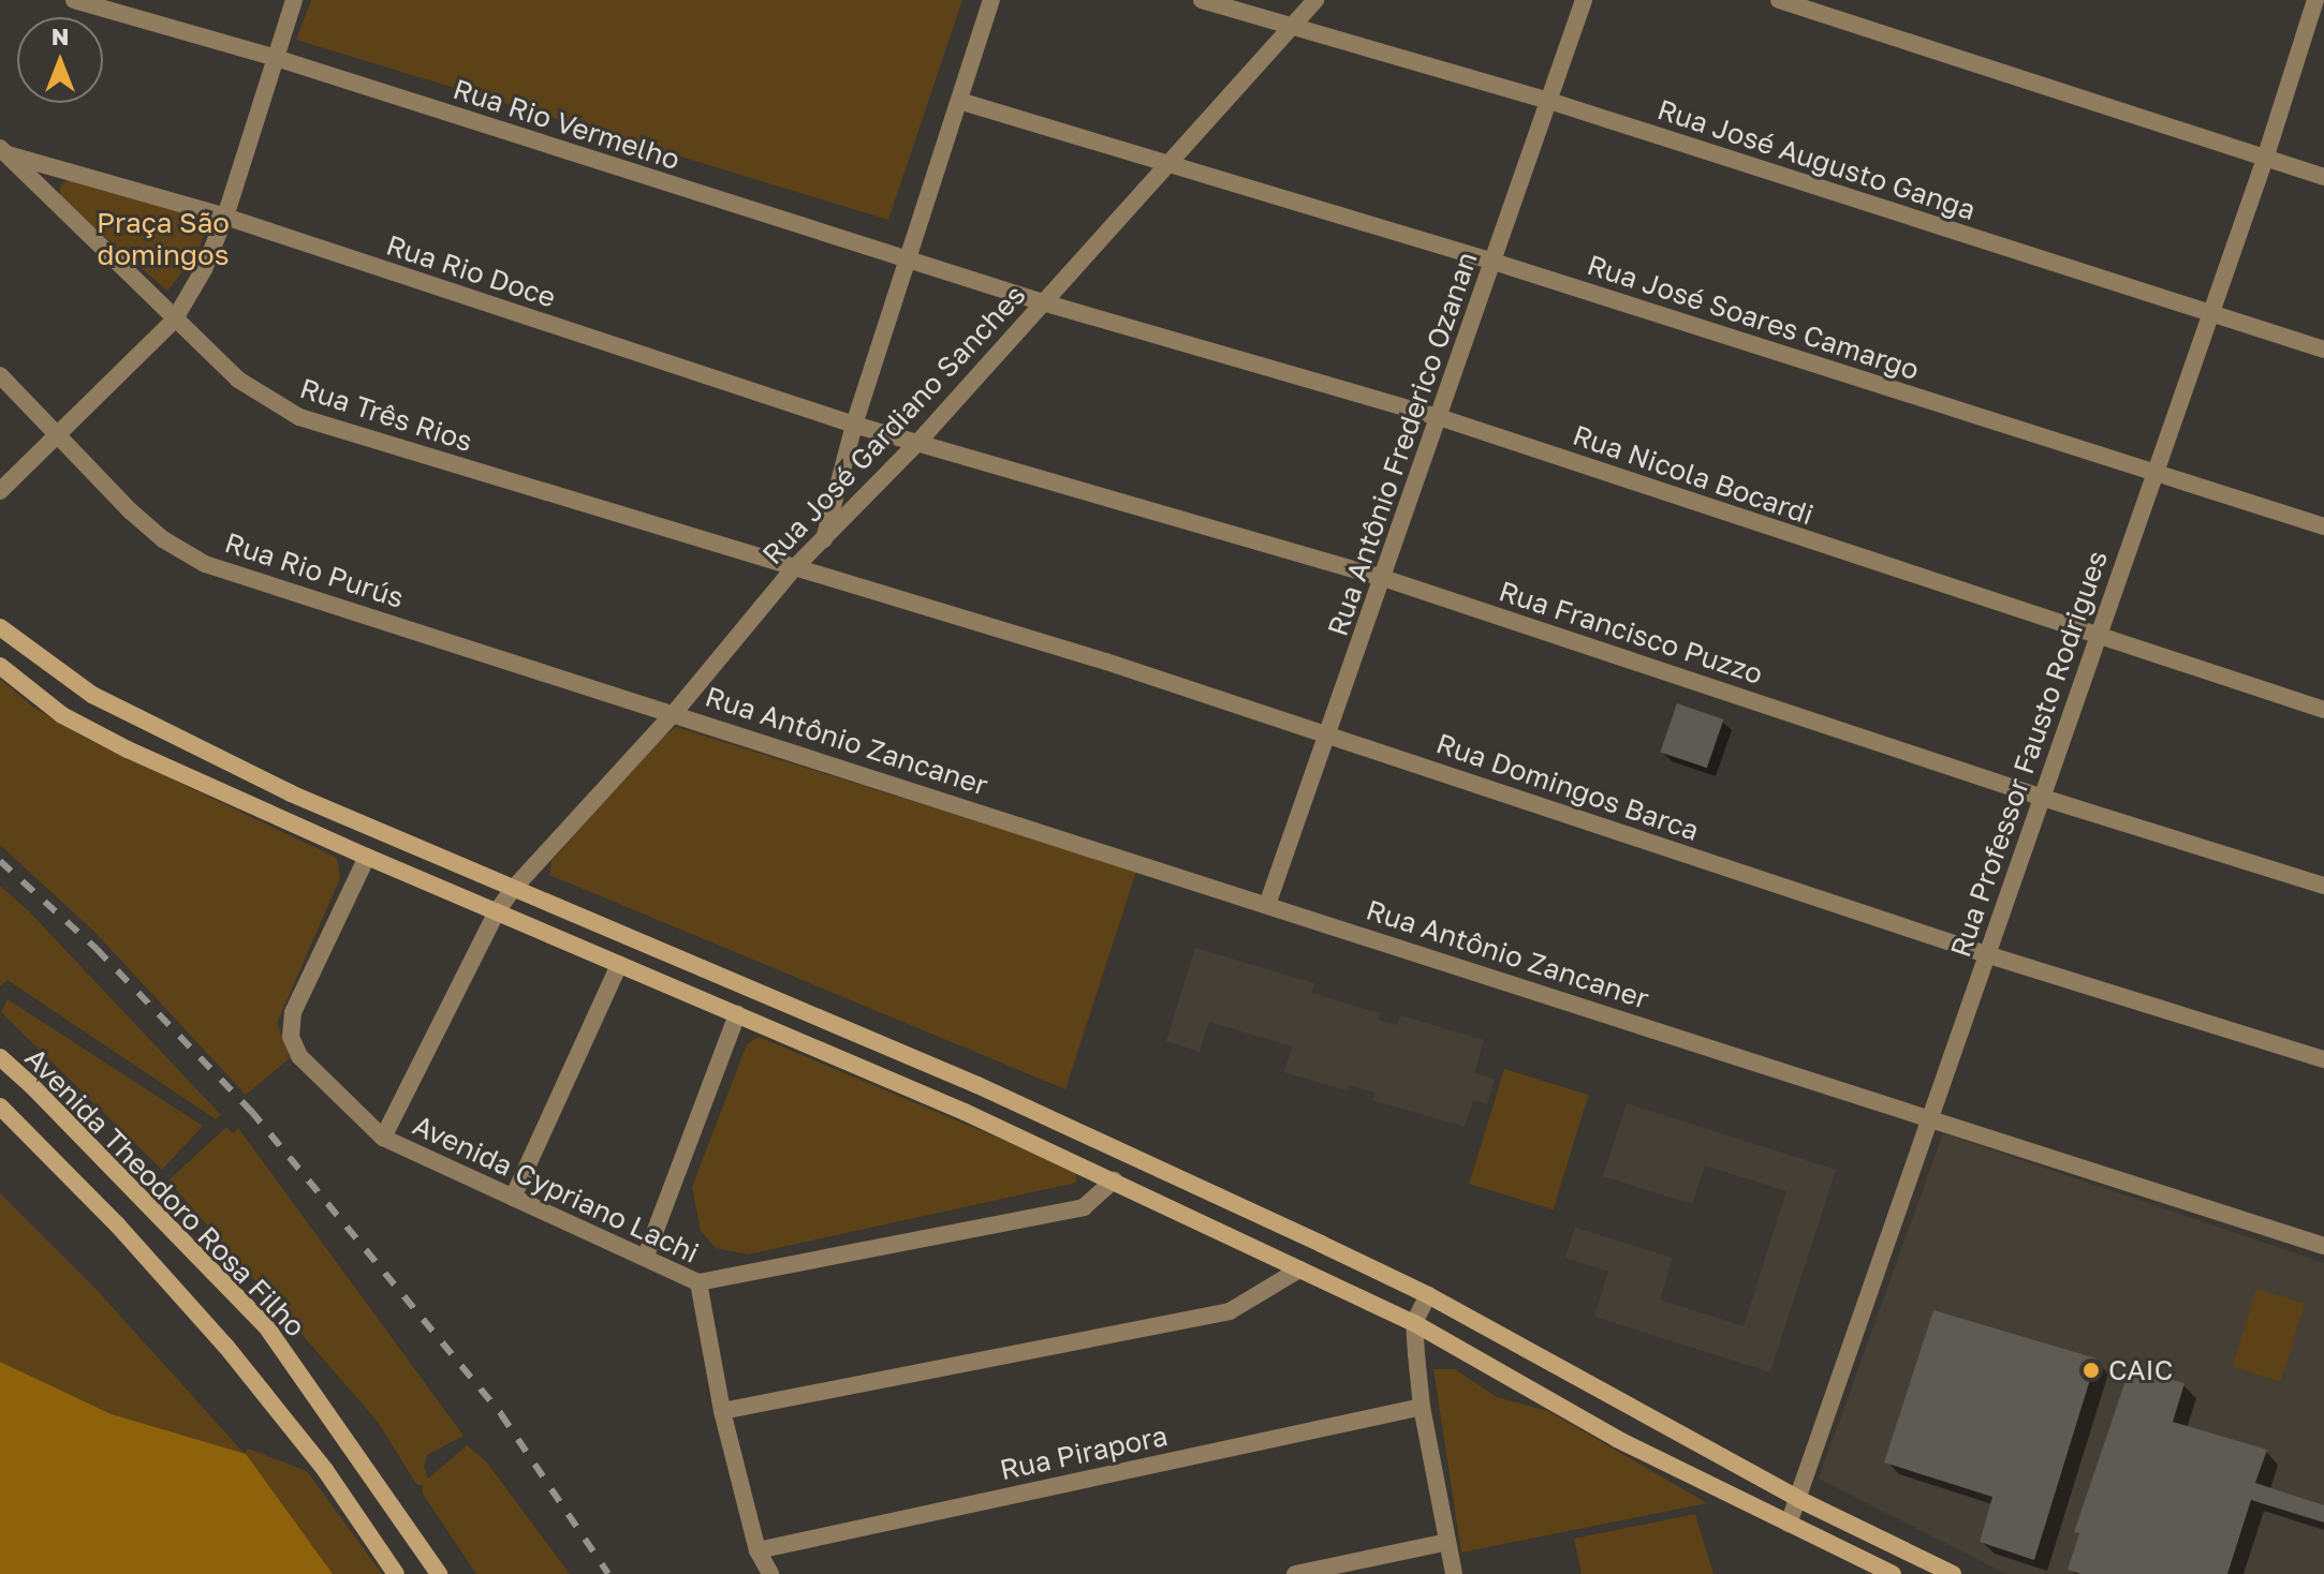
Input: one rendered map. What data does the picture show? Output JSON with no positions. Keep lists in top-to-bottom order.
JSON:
{
  "streets": {
    "main road": ["Avenida Theodoro Rosa Filho"],
    "street": [
      "Rua Rio Vermelho",
      "Rua José Augusto Ganga",
      "Rua Rio Doce",
      "Rua José Soares Camargo",
      "Rua Três Rios",
      "Rua José Gardiano Sanches",
      "Rua Antônio Frederico Ozanan",
      "Rua Nicola Bocardi",
      "Rua Rio Purús",
      "Rua Francisco Puzzo",
      "Rua Antônio Zancaner",
      "Rua Professor Fausto Rodrigues",
      "Rua Domingos Barca",
      "Avenida Cypriano Lachi",
      "Rua Pirapora"
    ]
  },
  "crossings": [
    ["Rua Rio Vermelho", "Rua José Gardiano Sanches"],
    ["Rua Rio Vermelho", "Rua Nicola Bocardi"],
    ["Rua José Augusto Ganga", "Rua José Gardiano Sanches"],
    ["Rua José Augusto Ganga", "Rua Antônio Frederico Ozanan"],
    ["Rua José Augusto Ganga", "Rua Professor Fausto Rodrigues"],
    ["Rua Rio Doce", "Rua Três Rios"],
    ["Rua Rio Doce", "Rua José Gardiano Sanches"],
    ["Rua Rio Doce", "Rua Francisco Puzzo"],
    ["Rua José Soares Camargo", "Rua José Gardiano Sanches"],
    ["Rua José Soares Camargo", "Rua Antônio Frederico Ozanan"],
    ["Rua José Soares Camargo", "Rua Professor Fausto Rodrigues"],
    ["Rua Três Rios", "Rua José Gardiano Sanches"],
    ["Rua Três Rios", "Rua Domingos Barca"],
    ["Rua José Gardiano Sanches", "Rua Nicola Bocardi"],
    ["Rua José Gardiano Sanches", "Rua Rio Purús"],
    ["Rua José Gardiano Sanches", "Rua Francisco Puzzo"],
    ["Rua José Gardiano Sanches", "Rua Antônio Zancaner"],
    ["Rua José Gardiano Sanches", "Rua Domingos Barca"],
    ["Rua José Gardiano Sanches", "Avenida Cypriano Lachi"],
    ["Rua Antônio Frederico Ozanan", "Rua Nicola Bocardi"],
    ["Rua Antônio Frederico Ozanan", "Rua Francisco Puzzo"],
    ["Rua Antônio Frederico Ozanan", "Rua Antônio Zancaner"],
    ["Rua Antônio Frederico Ozanan", "Rua Domingos Barca"],
    ["Rua Nicola Bocardi", "Rua Professor Fausto Rodrigues"],
    ["Rua Rio Purús", "Rua Antônio Zancaner"],
    ["Rua Francisco Puzzo", "Rua Professor Fausto Rodrigues"],
    ["Rua Antônio Zancaner", "Rua Professor Fausto Rodrigues"],
    ["Rua Professor Fausto Rodrigues", "Rua Domingos Barca"],
    ["Avenida Cypriano Lachi", "Rua Pirapora"]
  ],
  "parks": ["Praça São domingos"],
  "places": ["CAIC"],
  "north": "top"
}
